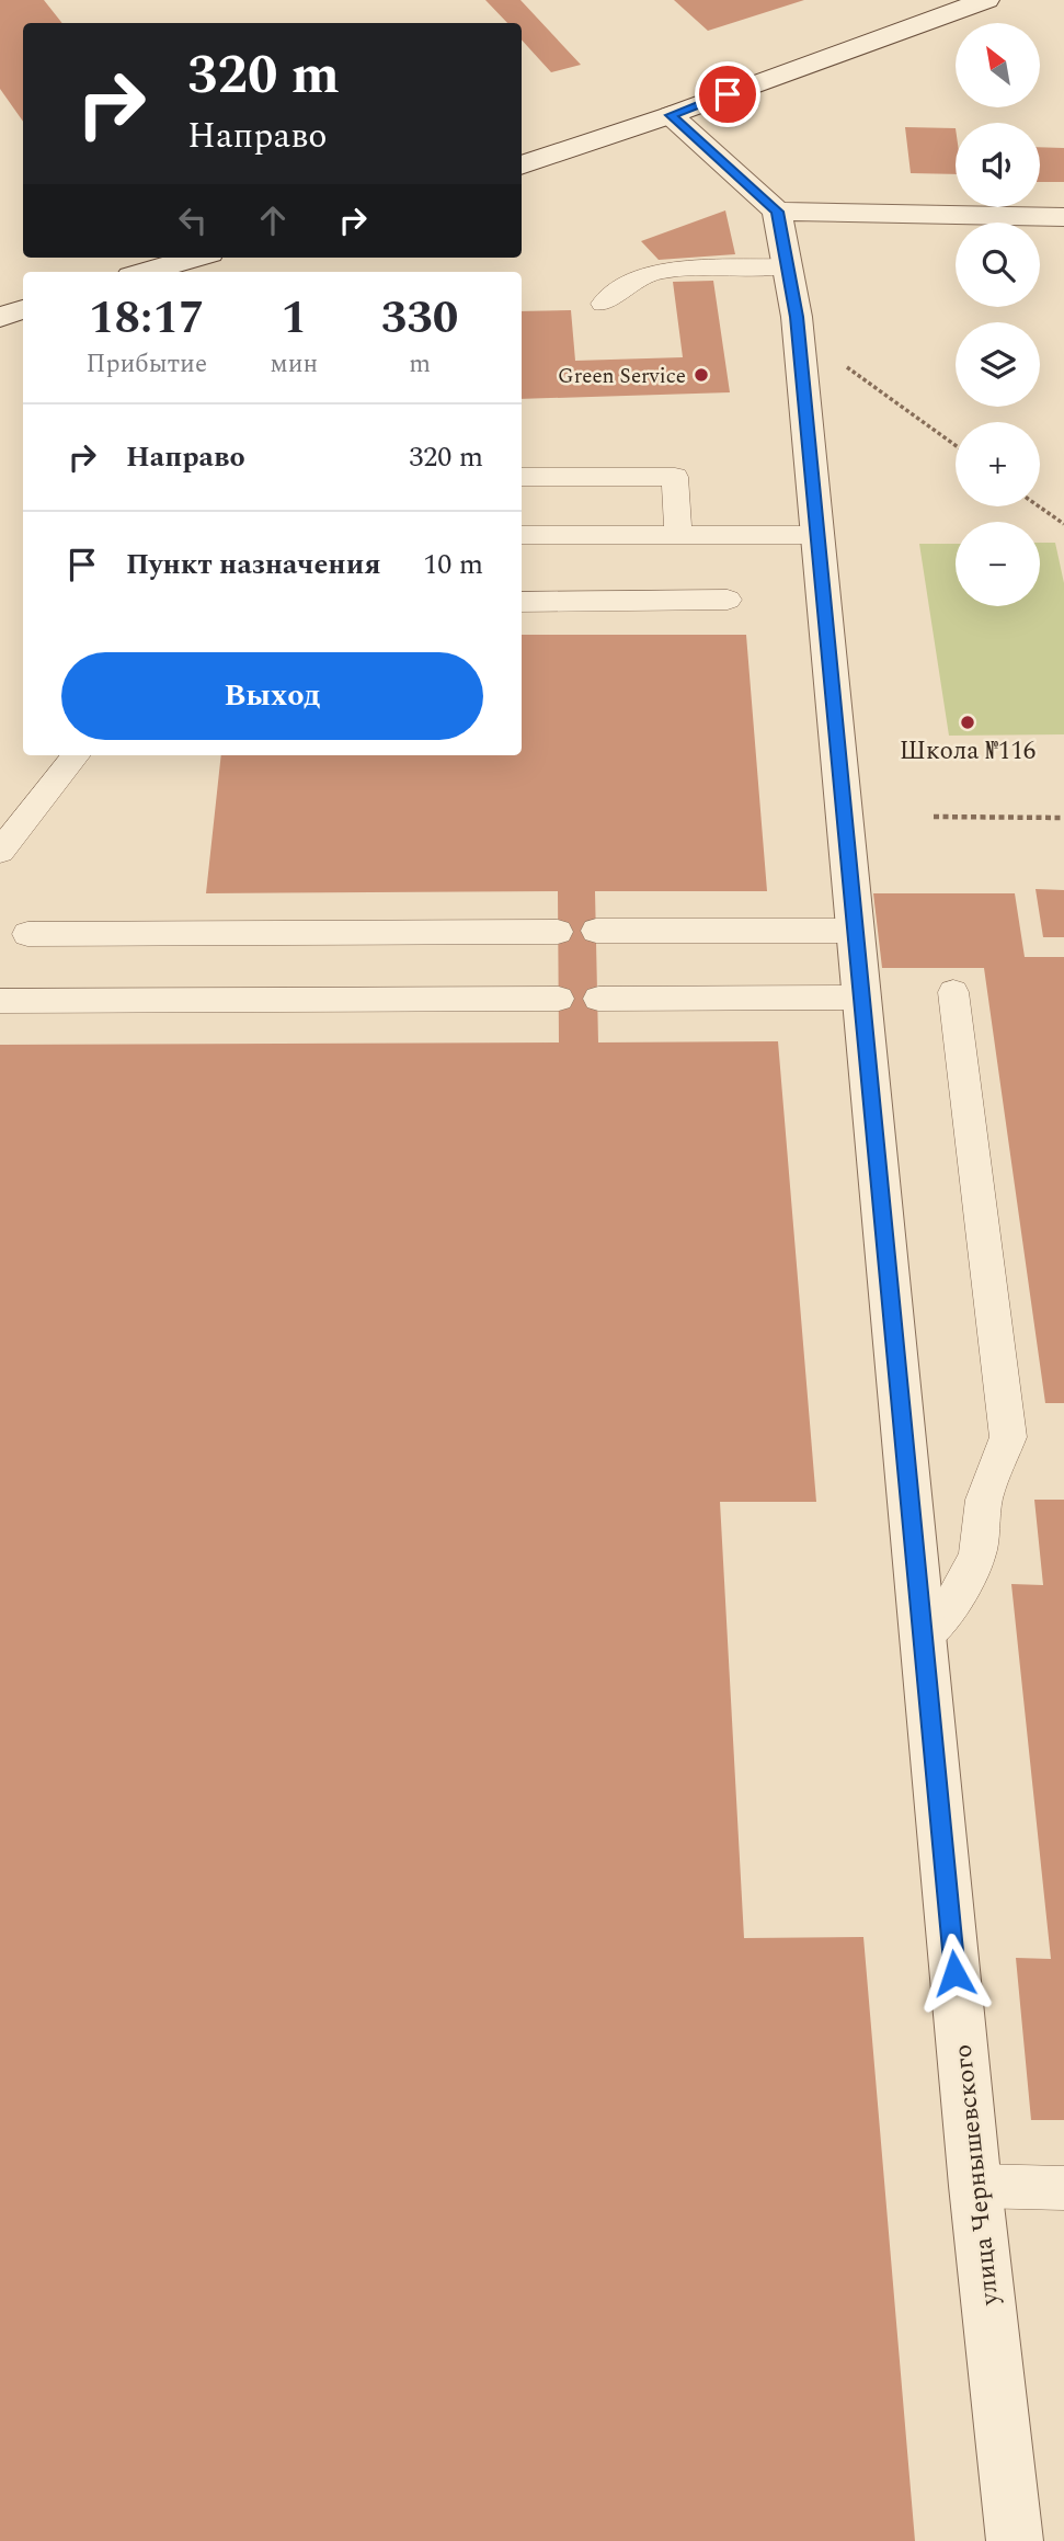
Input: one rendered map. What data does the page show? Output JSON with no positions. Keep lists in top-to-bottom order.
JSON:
{
  "streets": {
    "street": ["улица Чернышевского"]
  },
  "places": ["Green Service", "Школа №116"],
  "north": "top left",
  "page": {
    "map_buttons": ["+", "−"],
    "turn": ["320 m", "Направо"],
    "eta": [
      "18:17",
      "Прибытие",
      "1",
      "мин",
      "330",
      "m"
    ],
    "list": [
      {
        "name": "Направо",
        "value": "320 m"
      },
      {
        "name": "Пункт назначения",
        "value": "10 m"
      }
    ],
    "buttons": "Выход"
  }
}
